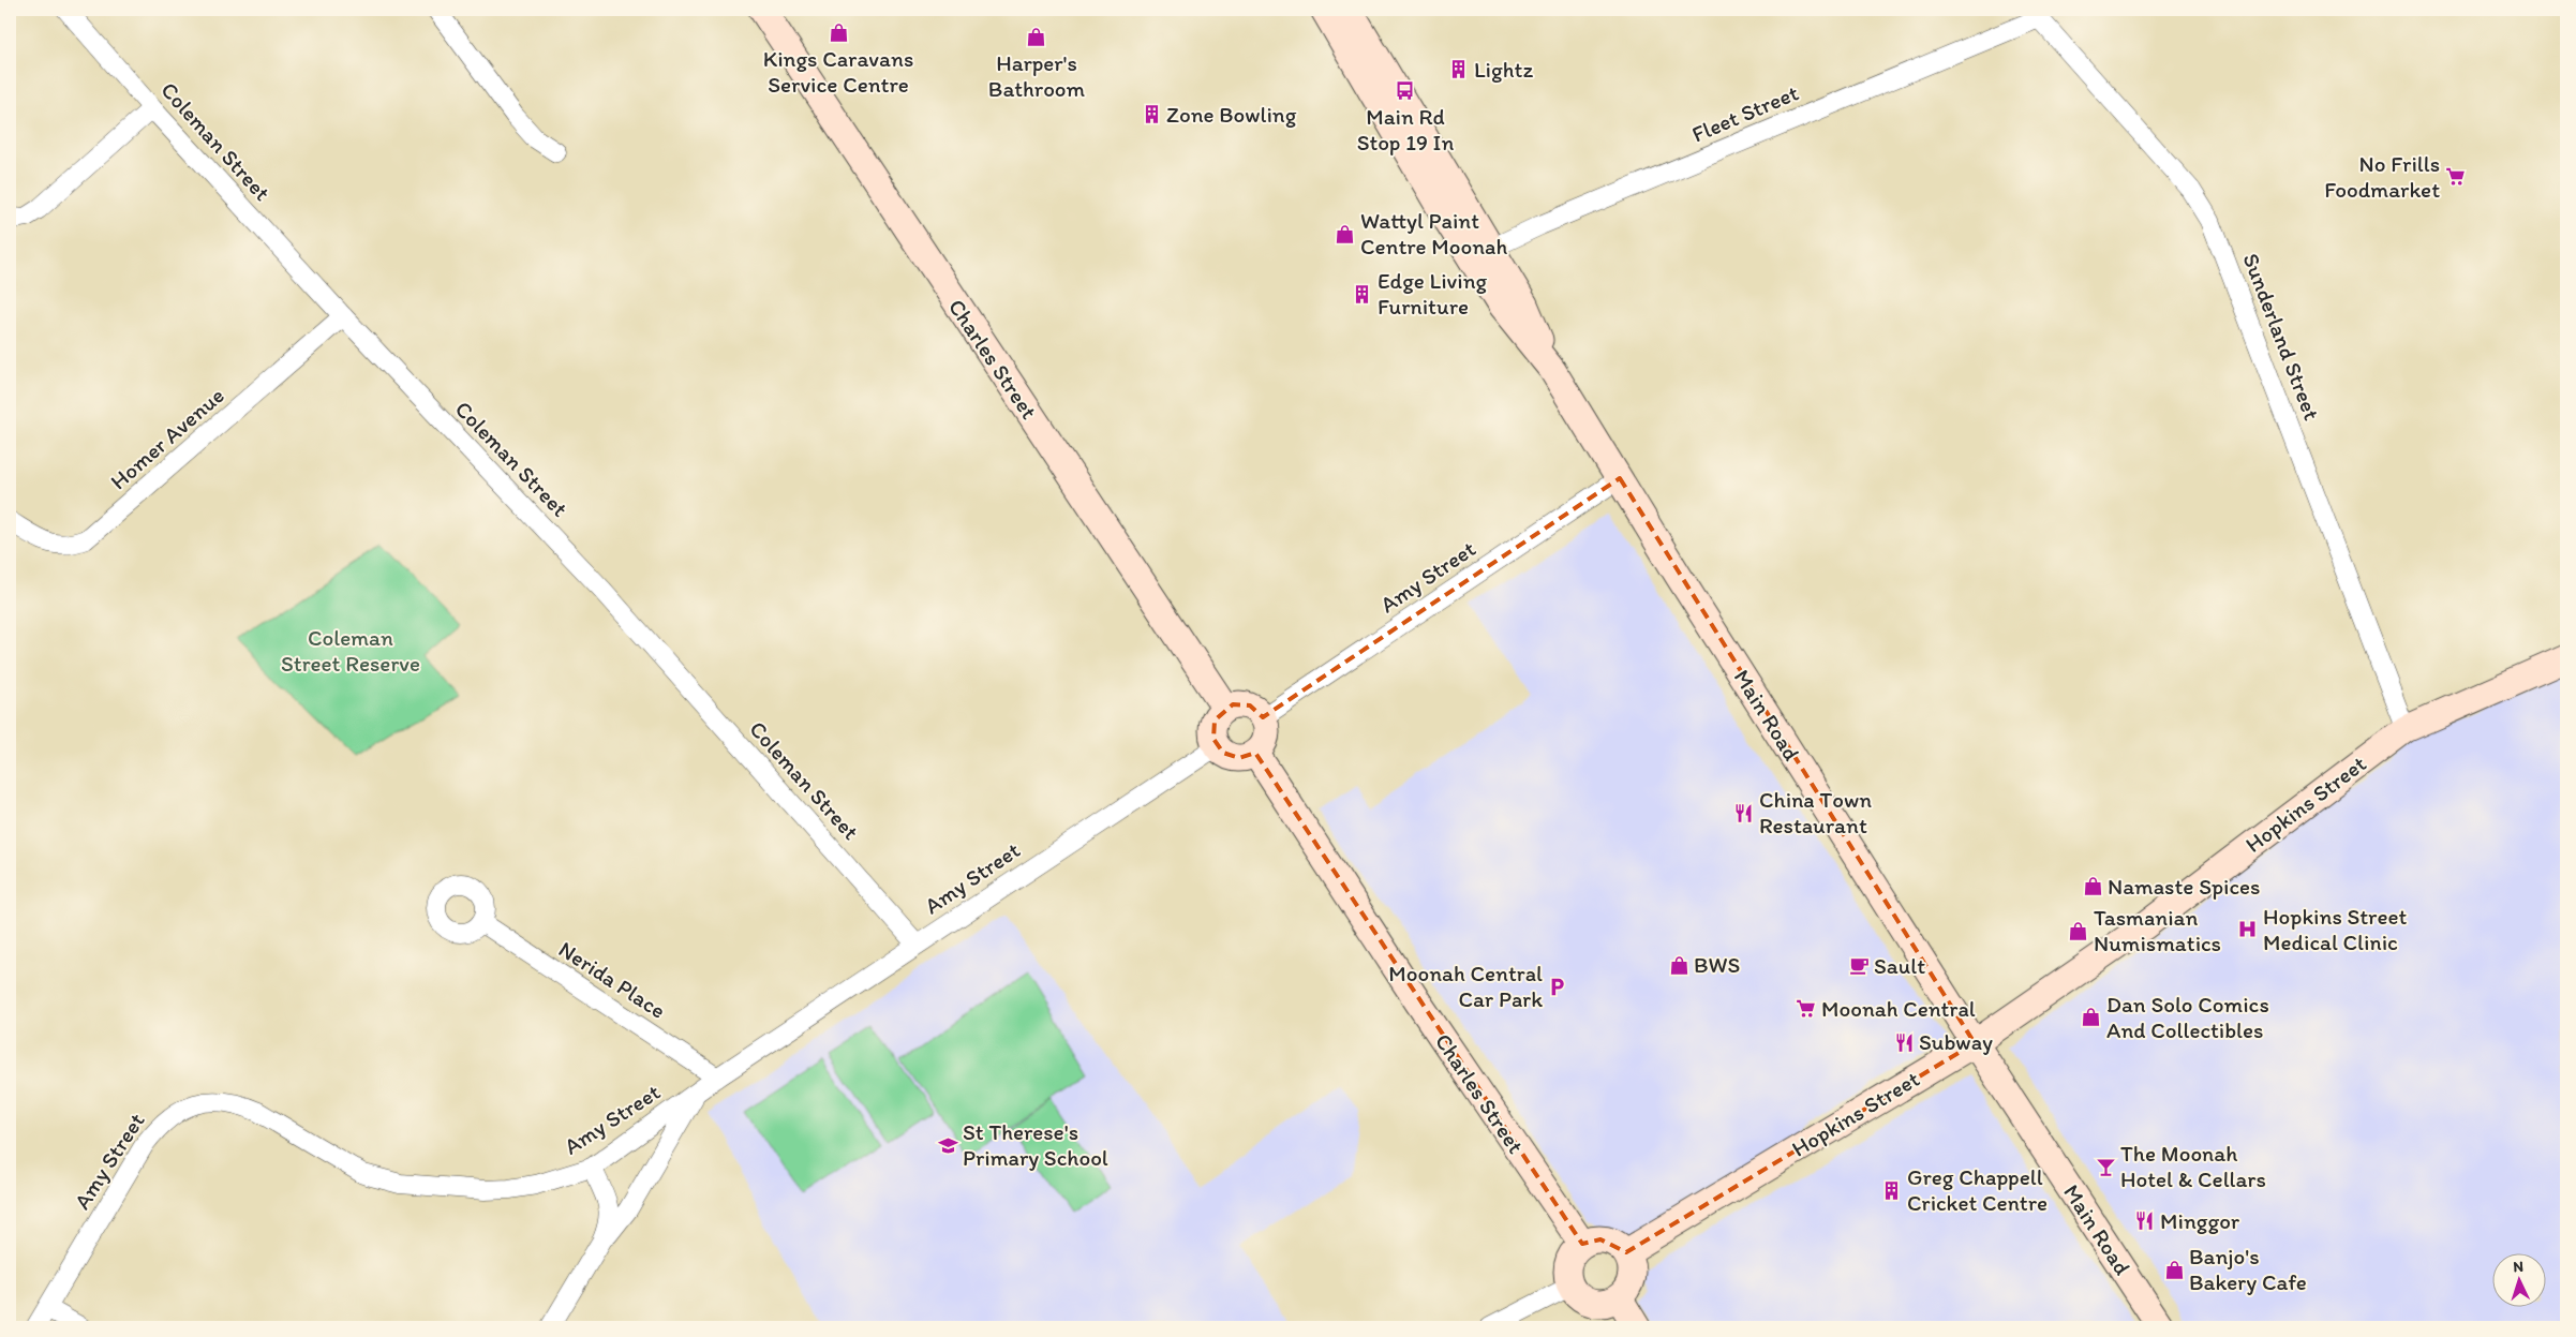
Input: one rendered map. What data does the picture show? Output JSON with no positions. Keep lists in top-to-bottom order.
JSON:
{
  "streets": {
    "street": [
      "Fleet Street",
      "Coleman Street",
      "Sunderland Street",
      "Charles Street",
      "Homer Avenue",
      "Amy Street",
      "Main Road",
      "Hopkins Street",
      "Nerida Place"
    ]
  },
  "crossings": [
    ["Fleet Street", "Sunderland Street"],
    ["Fleet Street", "Main Road"],
    ["Coleman Street", "Homer Avenue"],
    ["Coleman Street", "Amy Street"],
    ["Sunderland Street", "Hopkins Street"],
    ["Charles Street", "Amy Street"],
    ["Charles Street", "Hopkins Street"],
    ["Amy Street", "Main Road"],
    ["Amy Street", "Nerida Place"],
    ["Main Road", "Hopkins Street"]
  ],
  "parks": ["Coleman Street Reserve"],
  "places": {
    "shop": [
      "Kings Caravans Service Centre",
      "Harper's Bathroom",
      "Wattyl Paint Centre Moonah",
      "Namaste Spices",
      "Tasmanian Numismatics",
      "BWS",
      "Dan Solo Comics And Collectibles",
      "Banjo's Bakery Cafe"
    ],
    "building": [
      "Lightz",
      "Zone Bowling",
      "Edge Living Furniture",
      "Greg Chappell Cricket Centre"
    ],
    "bus stop": ["Main Rd Stop 19 In"],
    "supermarket": ["No Frills Foodmarket", "Moonah Central"],
    "restaurant": ["China Town Restaurant", "Subway", "Minggor"],
    "hospital": ["Hopkins Street Medical Clinic"],
    "cafe": ["Sault"],
    "parking": ["Moonah Central Car Park"],
    "school or university": ["St Therese's Primary School"],
    "bar": ["The Moonah Hotel & Cellars"]
  },
  "north": "top"
}
